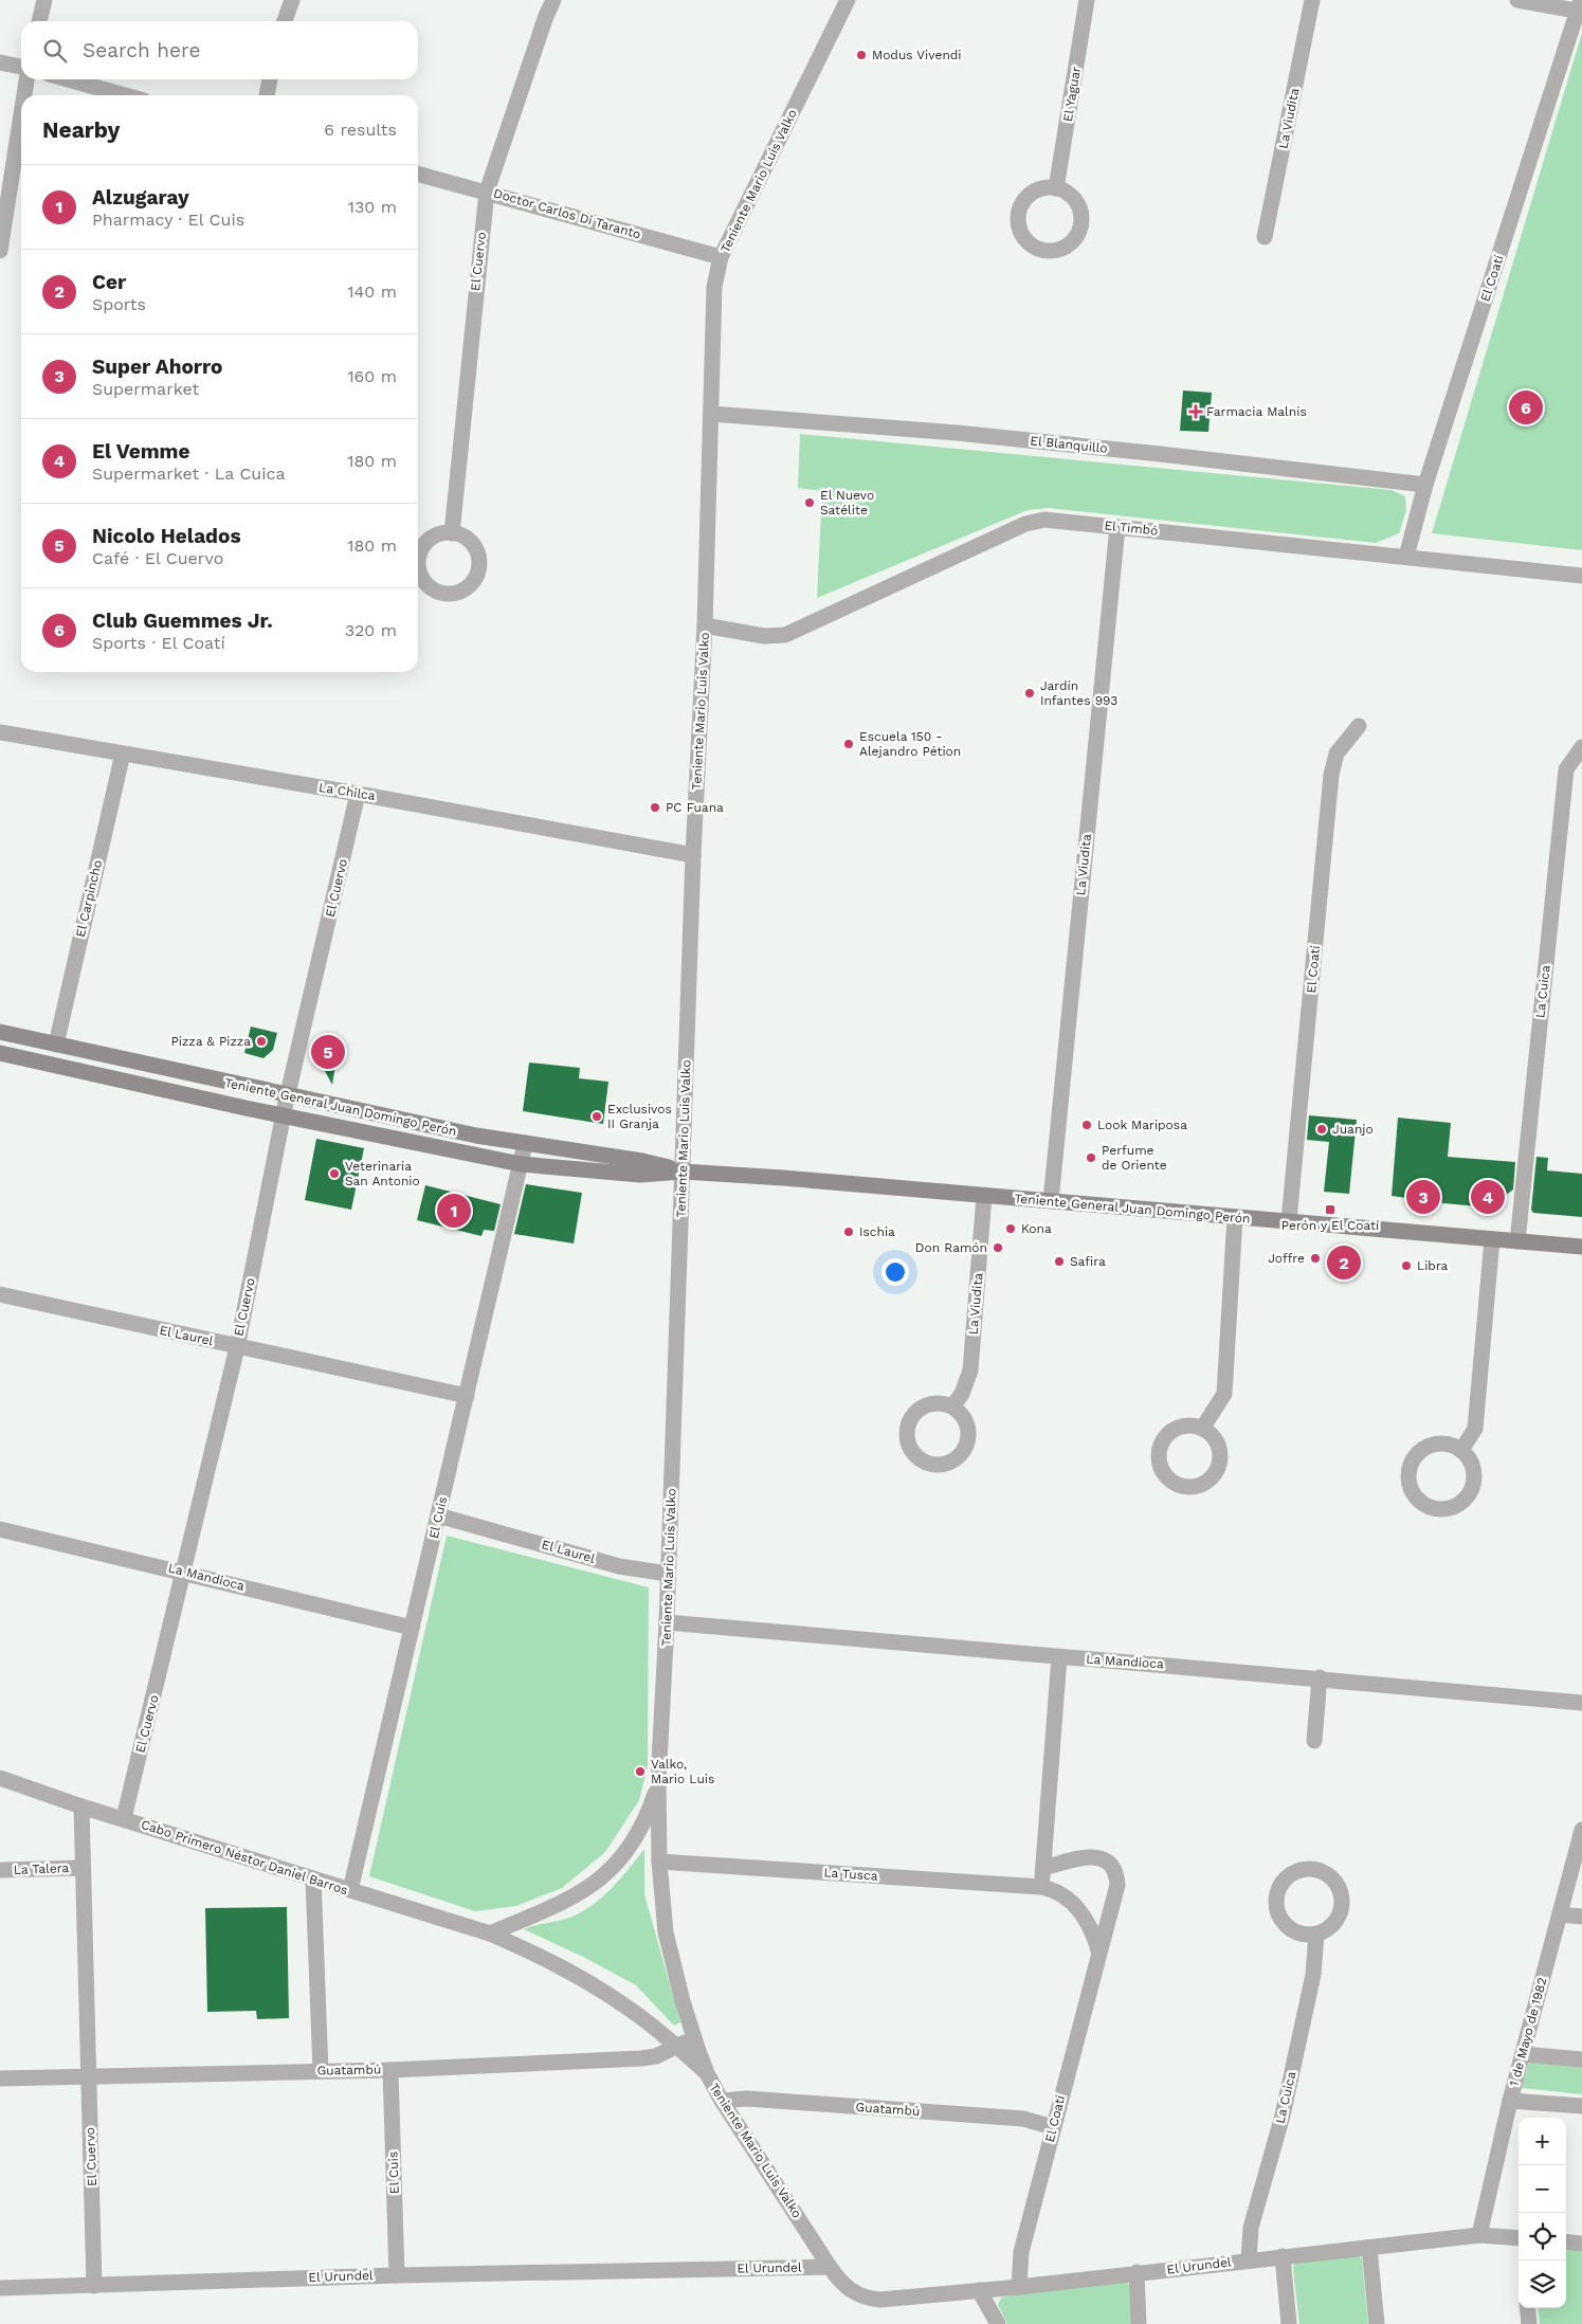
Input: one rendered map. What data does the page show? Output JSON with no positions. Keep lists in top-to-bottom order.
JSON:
{
  "streets": {
    "main road": ["Teniente General Juan Domingo Perón"],
    "street": [
      "El Yaguar",
      "La Viudita",
      "Teniente Mario Luis Valko",
      "Doctor Carlos Di Taranto",
      "El Cuervo",
      "El Coatí",
      "El Blanquillo",
      "El Timbó",
      "La Chilca",
      "El Carpincho",
      "La Cuica",
      "El Laurel",
      "El Cuis",
      "La Mandioca",
      "Cabo Primero Néstor Daniel Barros",
      "La Talera",
      "La Tusca",
      "1 de Mayo de 1982",
      "Guatambú",
      "El Urundel"
    ]
  },
  "crossings": [
    ["La Viudita", "El Timbó"],
    ["La Viudita", "Teniente General Juan Domingo Perón"],
    ["Teniente Mario Luis Valko", "Doctor Carlos Di Taranto"],
    ["Teniente Mario Luis Valko", "El Blanquillo"],
    ["Teniente Mario Luis Valko", "El Timbó"],
    ["Teniente Mario Luis Valko", "La Chilca"],
    ["Teniente Mario Luis Valko", "Teniente General Juan Domingo Perón"],
    ["Teniente Mario Luis Valko", "El Laurel"],
    ["Teniente Mario Luis Valko", "La Mandioca"],
    ["Teniente Mario Luis Valko", "Cabo Primero Néstor Daniel Barros"],
    ["Teniente Mario Luis Valko", "La Tusca"],
    ["Teniente Mario Luis Valko", "Guatambú"],
    ["Teniente Mario Luis Valko", "El Urundel"],
    ["Doctor Carlos Di Taranto", "El Cuervo"],
    ["El Cuervo", "La Chilca"],
    ["El Cuervo", "Teniente General Juan Domingo Perón"],
    ["El Cuervo", "El Laurel"],
    ["El Cuervo", "La Mandioca"],
    ["El Cuervo", "Cabo Primero Néstor Daniel Barros"],
    ["El Cuervo", "La Talera"],
    ["El Cuervo", "Guatambú"],
    ["El Cuervo", "El Urundel"],
    ["El Coatí", "El Blanquillo"],
    ["El Coatí", "El Timbó"],
    ["El Coatí", "Teniente General Juan Domingo Perón"],
    ["El Coatí", "Guatambú"],
    ["El Coatí", "El Urundel"],
    ["La Chilca", "El Carpincho"],
    ["El Carpincho", "Teniente General Juan Domingo Perón"],
    ["La Cuica", "Teniente General Juan Domingo Perón"],
    ["La Cuica", "El Urundel"],
    ["Teniente General Juan Domingo Perón", "El Cuis"],
    ["El Laurel", "El Cuis"],
    ["El Cuis", "La Mandioca"],
    ["El Cuis", "Cabo Primero Néstor Daniel Barros"],
    ["El Cuis", "Guatambú"],
    ["El Cuis", "El Urundel"],
    ["Cabo Primero Néstor Daniel Barros", "Guatambú"],
    ["1 de Mayo de 1982", "El Urundel"]
  ],
  "places": {
    "other": [
      "Modus Vivendi",
      "El Nuevo Satélite",
      "Jardín Infantes 993",
      "Escuela 150 - Alejandro Pétion",
      "PC Fuana",
      "Pizza & Pizza",
      "Exclusivos II Granja",
      "Look Mariposa",
      "Juanjo",
      "Perfume de Oriente",
      "Veterinaria San Antonio",
      "Kona",
      "Ischia",
      "Don Ramón",
      "Joffre",
      "Safira",
      "Libra",
      "Valko, Mario Luis"
    ],
    "health": ["Farmacia Malnis"],
    "transit": ["Perón y El Coatí"]
  },
  "page": {
    "search": "Search here",
    "heading": ["Nearby", "6 results"],
    "list": [
      {
        "mark": "1",
        "name": "Alzugaray",
        "note": "Pharmacy · El Cuis",
        "value": "130 m"
      },
      {
        "mark": "2",
        "name": "Cer",
        "note": "Sports",
        "value": "140 m"
      },
      {
        "mark": "3",
        "name": "Super Ahorro",
        "note": "Supermarket",
        "value": "160 m"
      },
      {
        "mark": "4",
        "name": "El Vemme",
        "note": "Supermarket · La Cuica",
        "value": "180 m"
      },
      {
        "mark": "5",
        "name": "Nicolo Helados",
        "note": "Café · El Cuervo",
        "value": "180 m"
      },
      {
        "mark": "6",
        "name": "Club Guemmes Jr.",
        "note": "Sports · El Coatí",
        "value": "320 m"
      }
    ],
    "pins": [
      "6",
      "5",
      "3",
      "4",
      "1",
      "2"
    ],
    "map_buttons": ["+", "−"]
  }
}
